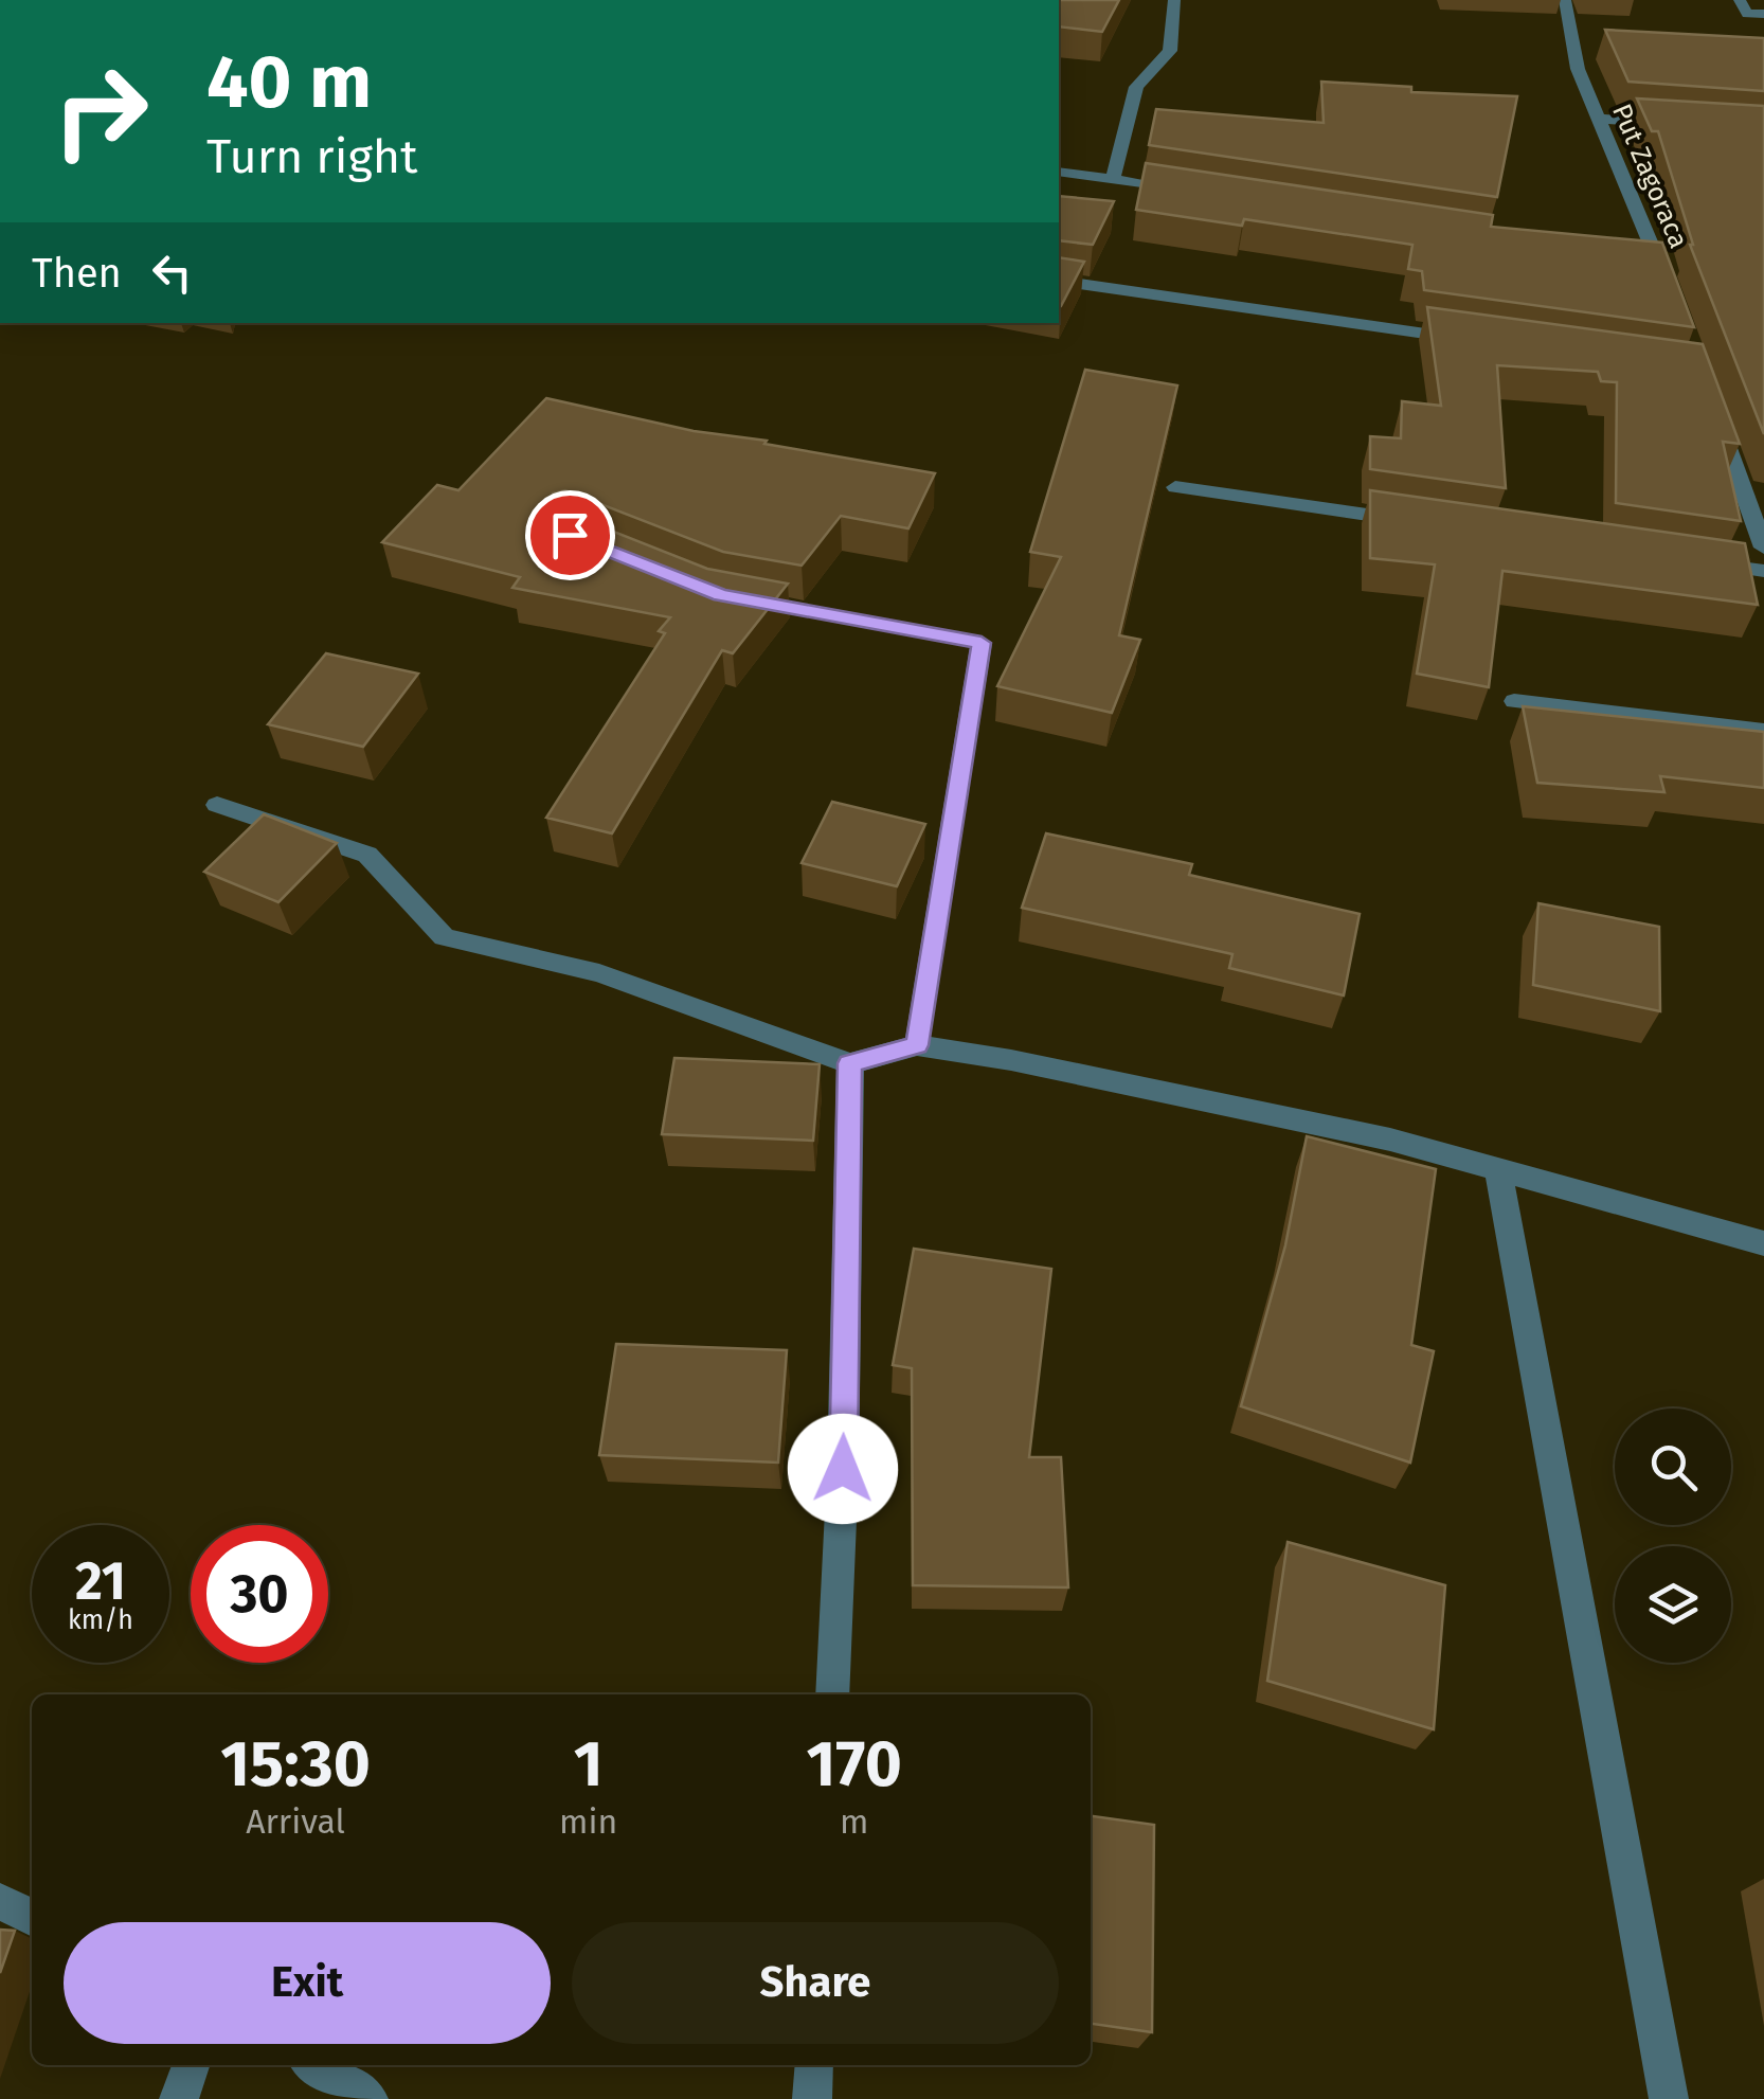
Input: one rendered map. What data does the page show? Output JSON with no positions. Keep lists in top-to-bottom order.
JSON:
{
  "streets": {
    "street": ["Put Zagoraca"]
  },
  "page": {
    "turn": ["40 m", "Turn right"],
    "then": "Then",
    "speed": "21 km/h",
    "limit": "30",
    "eta": [
      "15:30",
      "Arrival",
      "1",
      "min",
      "170",
      "m"
    ],
    "buttons": ["Exit", "Share"]
  }
}
